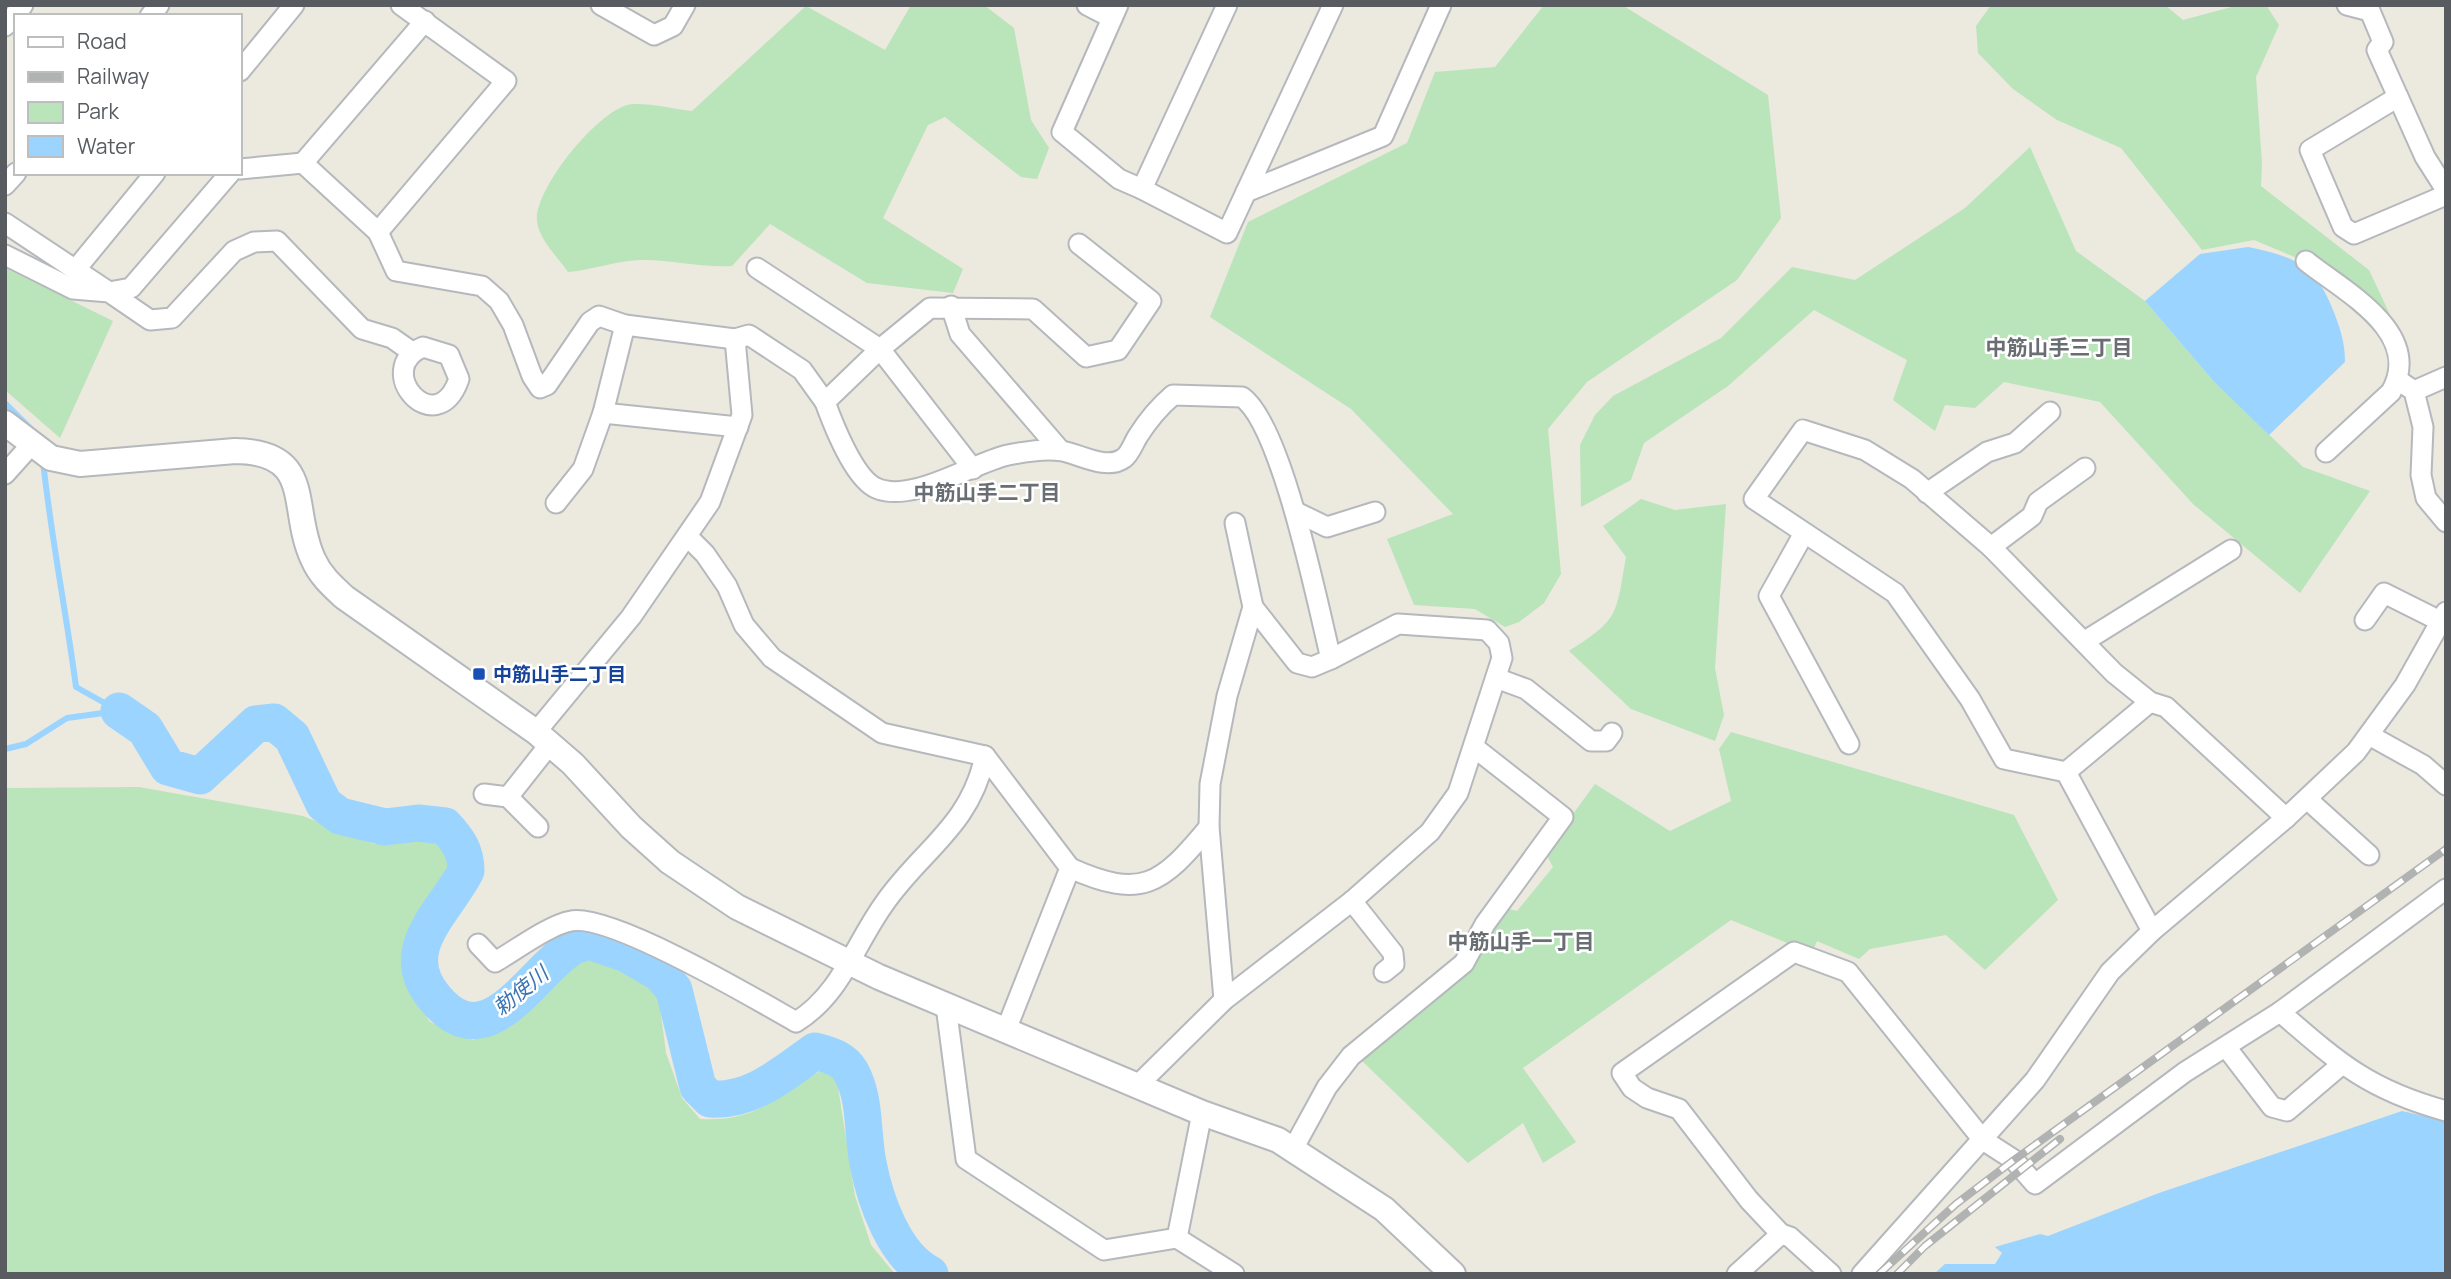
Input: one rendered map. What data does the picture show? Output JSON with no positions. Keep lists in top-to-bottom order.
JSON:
{
  "districts": ["中筋山手三丁目", "中筋山手二丁目", "中筋山手一丁目"],
  "water": ["勅使川"],
  "places": {
    "transit": ["中筋山手二丁目"]
  },
  "legend": [
    "Road",
    "Railway",
    "Park",
    "Water"
  ]
}
